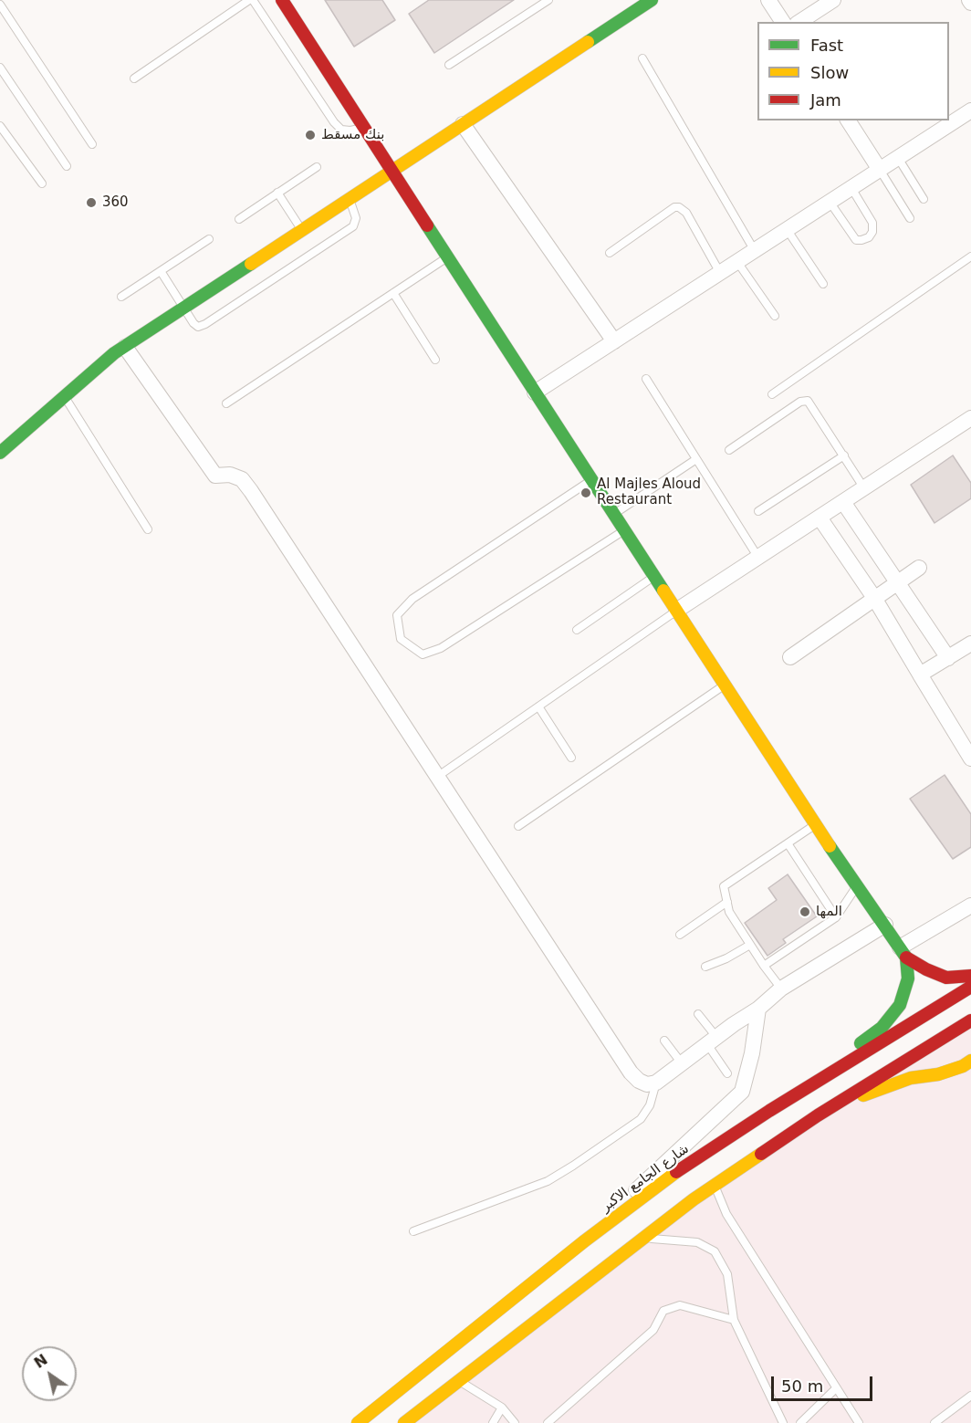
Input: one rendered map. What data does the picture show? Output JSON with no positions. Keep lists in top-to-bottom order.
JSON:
{
  "streets": {
    "street": ["شارع الجامع الاكبر"]
  },
  "places": [
    "بنك مسقط",
    "360",
    "Al Majles Aloud Restaurant",
    "المه‍ا"
  ],
  "legend": ["Fast", "Slow", "Jam"],
  "scale_bar": "50 m",
  "north": "top left"
}
